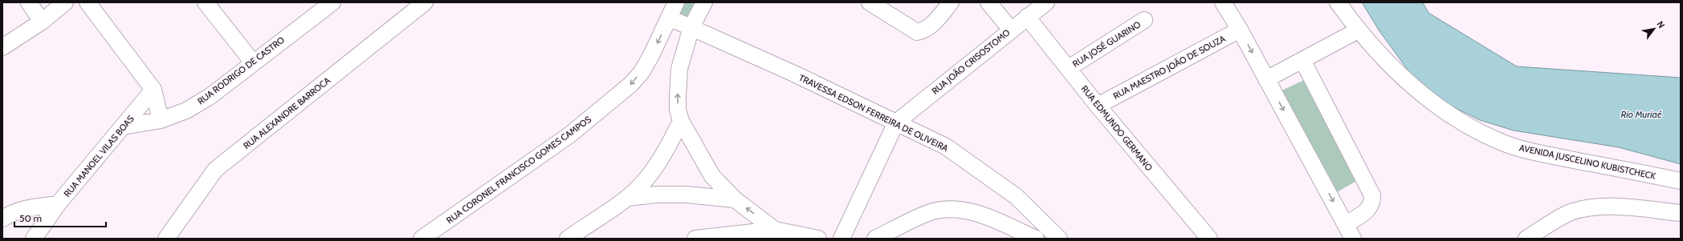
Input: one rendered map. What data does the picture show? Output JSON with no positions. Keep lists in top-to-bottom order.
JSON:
{
  "streets": {
    "street": [
      "RUA JOSÉ GUARINO",
      "RUA JOÃO CRISOSTOMO",
      "RUA MAESTRO JOÃO DE SOUZA",
      "RUA RODRIGO DE CASTRO",
      "RUA ALEXANDRE BARROCA",
      "TRAVESSA EDSON FERREIRA DE OLIVEIRA",
      "RUA EDMUNDO GERMANO",
      "RUA MANOEL VILAS BOAS",
      "AVENIDA JUSCELINO KUBISTCHECK",
      "RUA CORONEL FRANCISCO GOMES CAMPOS"
    ]
  },
  "crossings": [
    ["RUA JOSÉ GUARINO", "RUA EDMUNDO GERMANO"],
    ["RUA JOÃO CRISOSTOMO", "TRAVESSA EDSON FERREIRA DE OLIVEIRA"],
    ["RUA JOÃO CRISOSTOMO", "RUA EDMUNDO GERMANO"],
    ["RUA MAESTRO JOÃO DE SOUZA", "RUA EDMUNDO GERMANO"],
    ["RUA RODRIGO DE CASTRO", "RUA MANOEL VILAS BOAS"],
    ["TRAVESSA EDSON FERREIRA DE OLIVEIRA", "RUA CORONEL FRANCISCO GOMES CAMPOS"]
  ],
  "water": ["Rio Muriaé"],
  "scale_bar": "50 m",
  "north": "top right"
}
